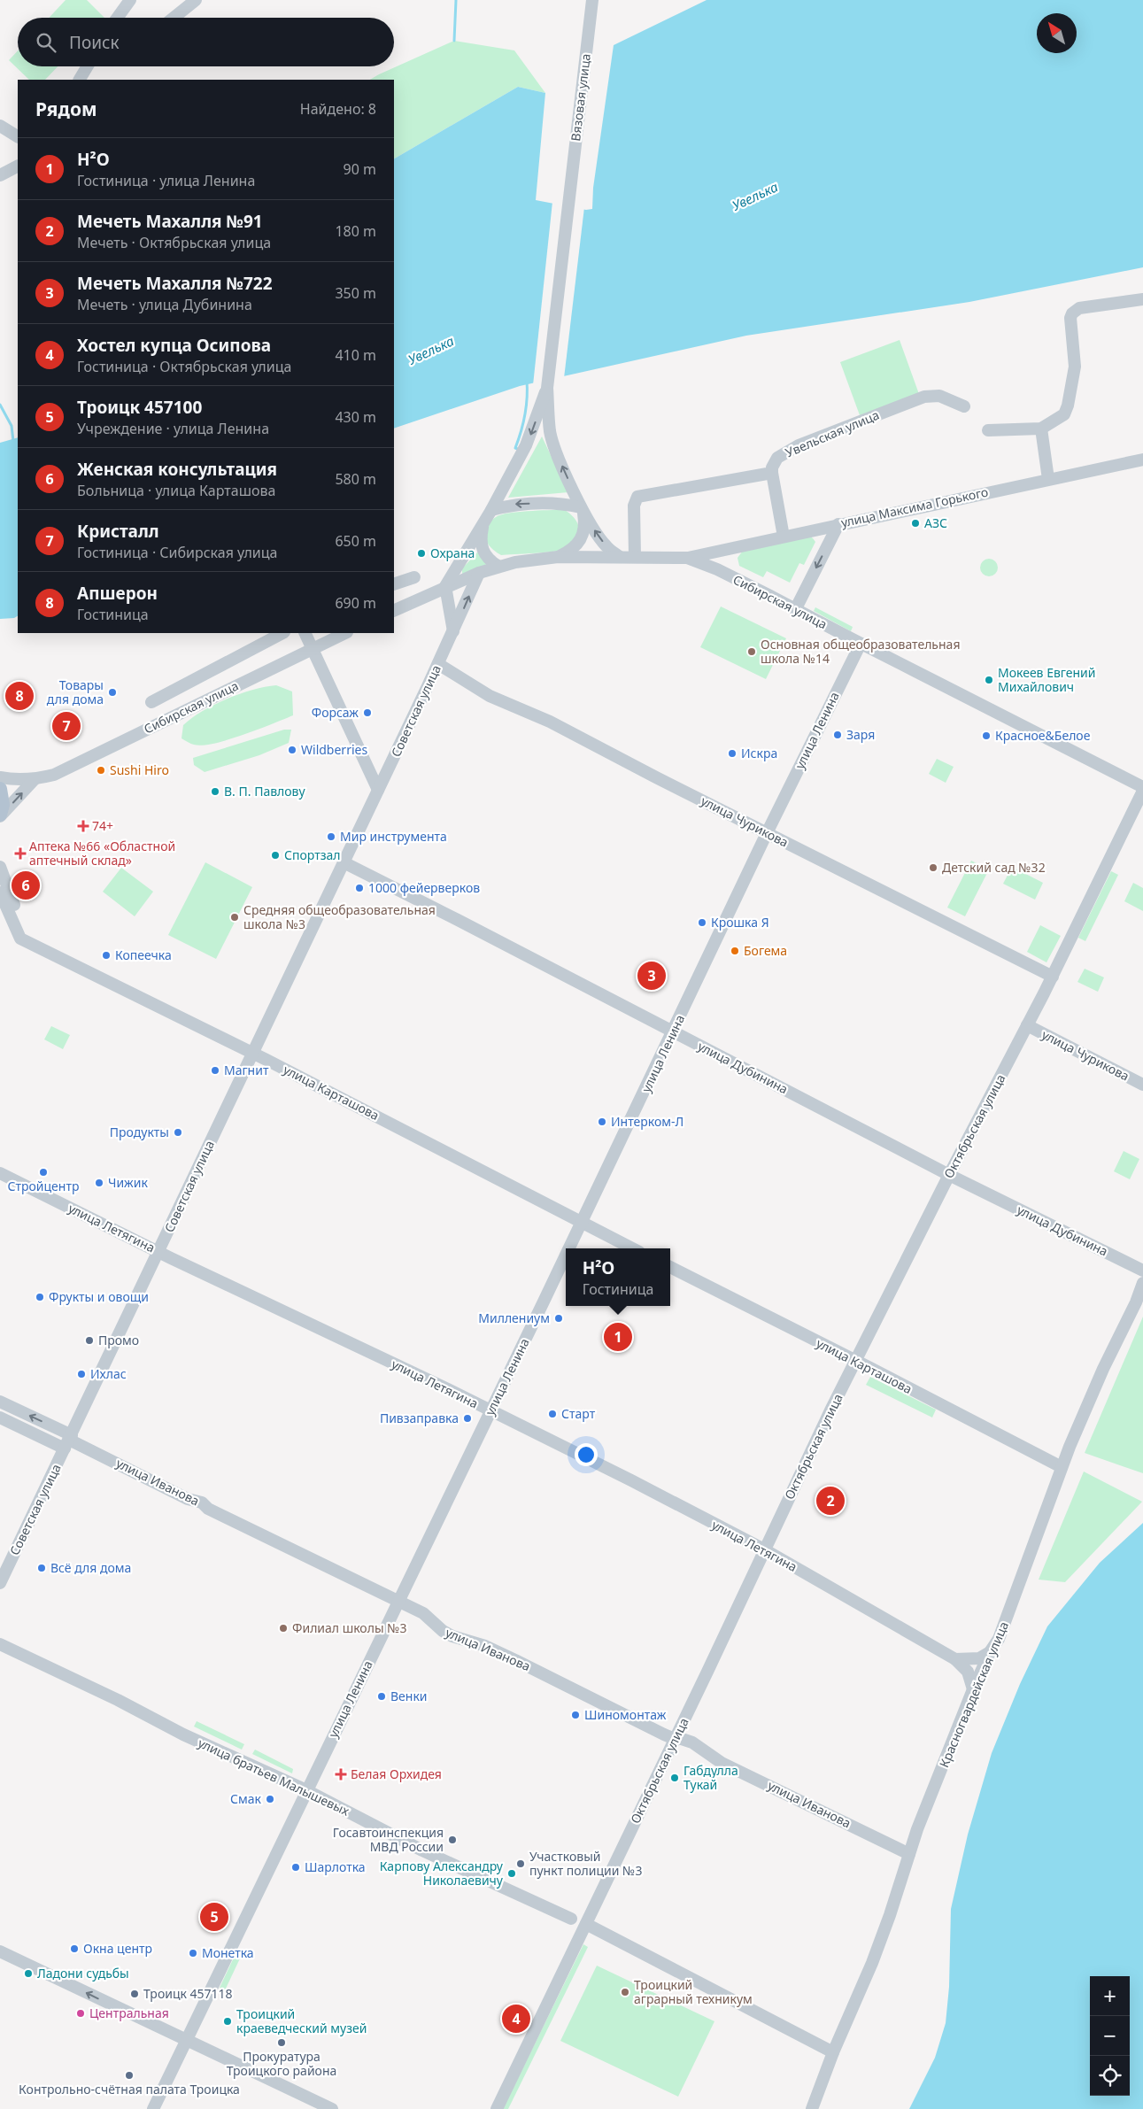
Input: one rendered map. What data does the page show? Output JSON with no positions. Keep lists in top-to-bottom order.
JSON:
{
  "streets": {
    "street": [
      "Вязовая улица",
      "Увельская улица",
      "улица Максима Горького",
      "Сибирская улица",
      "Советская улица",
      "улица Ленина",
      "улица Чурикова",
      "улица Дубинина",
      "улица Карташова",
      "Октябрьская улица",
      "улица Летягина",
      "улица Иванова",
      "Красногвардейская улица",
      "улица братьев Малышевых"
    ]
  },
  "crossings": [
    ["улица Максима Горького", "Сибирская улица"],
    ["Сибирская улица", "Советская улица"],
    ["Сибирская улица", "улица Ленина"],
    ["Сибирская улица", "Октябрьская улица"],
    ["Советская улица", "улица Чурикова"],
    ["Советская улица", "улица Дубинина"],
    ["Советская улица", "улица Карташова"],
    ["Советская улица", "улица Летягина"],
    ["Советская улица", "улица Иванова"],
    ["улица Ленина", "улица Чурикова"],
    ["улица Ленина", "улица Дубинина"],
    ["улица Ленина", "улица Карташова"],
    ["улица Ленина", "улица Летягина"],
    ["улица Ленина", "улица Иванова"],
    ["улица Ленина", "улица братьев Малышевых"],
    ["улица Чурикова", "Октябрьская улица"],
    ["улица Дубинина", "Октябрьская улица"],
    ["улица Карташова", "Октябрьская улица"],
    ["улица Карташова", "Красногвардейская улица"],
    ["Октябрьская улица", "улица Летягина"],
    ["Октябрьская улица", "улица Иванова"],
    ["улица Летягина", "Красногвардейская улица"],
    ["улица Иванова", "Красногвардейская улица"]
  ],
  "water": ["Увелька"],
  "places": {
    "other": [
      "АЗС",
      "Охрана",
      "Основная общеобразовательная школа №14",
      "Мокеев Евгений Михайлович",
      "Товары для дома",
      "Форсаж",
      "Заря",
      "Красное&Белое",
      "Wildberries",
      "Искра",
      "Sushi Hiro",
      "В. П. Павлову",
      "Мир инструмента",
      "Спортзал",
      "Детский сад №32",
      "1000 фейерверков",
      "Средняя общеобразовательная школа №3",
      "Крошка Я",
      "Богема",
      "Копеечка",
      "Магнит",
      "Интерком-Л",
      "Продукты",
      "Стройцентр",
      "Чижик",
      "Фрукты и овощи",
      "Миллениум",
      "Промо",
      "Ихлас",
      "Старт",
      "Пивзаправка",
      "Всё для дома",
      "Филиал школы №3",
      "Венки",
      "Шиномонтаж",
      "Габдулла Тукай",
      "Смак",
      "Госавтоинспекция МВД России",
      "Участковый пункт полиции №3",
      "Шарлотка",
      "Карпову Александру Николаевичу",
      "Окна центр",
      "Монетка",
      "Ладони судьбы",
      "Троицкий аграрный техникум",
      "Троицк 457118",
      "Центральная",
      "Троицкий краеведческий музей",
      "Прокуратура Троицкого района",
      "Контрольно-счётная палата Троицка"
    ],
    "health": ["74+", "Аптека №66 «Областной аптечный склад»", "Белая Орхидея"]
  },
  "north": "top left",
  "page": {
    "search": "Поиск",
    "heading": ["Рядом", "Найдено: 8"],
    "list": [
      {
        "mark": "1",
        "name": "H²O",
        "note": "Гостиница · улица Ленина",
        "value": "90 m"
      },
      {
        "mark": "2",
        "name": "Мечеть Махалля №91",
        "note": "Мечеть · Октябрьская улица",
        "value": "180 m"
      },
      {
        "mark": "3",
        "name": "Мечеть Махалля №722",
        "note": "Мечеть · улица Дубинина",
        "value": "350 m"
      },
      {
        "mark": "4",
        "name": "Хостел купца Осипова",
        "note": "Гостиница · Октябрьская улица",
        "value": "410 m"
      },
      {
        "mark": "5",
        "name": "Троицк 457100",
        "note": "Учреждение · улица Ленина",
        "value": "430 m"
      },
      {
        "mark": "6",
        "name": "Женская консультация",
        "note": "Больница · улица Карташова",
        "value": "580 m"
      },
      {
        "mark": "7",
        "name": "Кристалл",
        "note": "Гостиница · Сибирская улица",
        "value": "650 m"
      },
      {
        "mark": "8",
        "name": "Апшерон",
        "note": "Гостиница",
        "value": "690 m"
      }
    ],
    "pins": [
      "8",
      "7",
      "6",
      "3",
      "1",
      "2",
      "5",
      "4"
    ],
    "popup": ["H²O", "Гостиница"],
    "map_buttons": ["+", "−"]
  }
}
